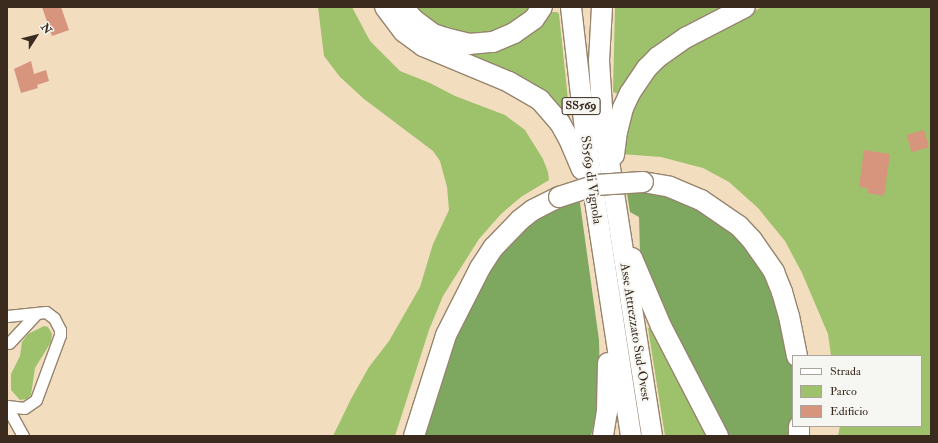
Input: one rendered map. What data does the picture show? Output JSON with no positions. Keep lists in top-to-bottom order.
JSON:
{
  "streets": {
    "highway": ["SS569", "SS569 di Vignola", "Asse Attrezzato Sud-Ovest"]
  },
  "crossings": [
    ["SS569 di Vignola", "Asse Attrezzato Sud-Ovest"]
  ],
  "legend": ["Strada", "Parco", "Edificio"],
  "north": "top right"
}
